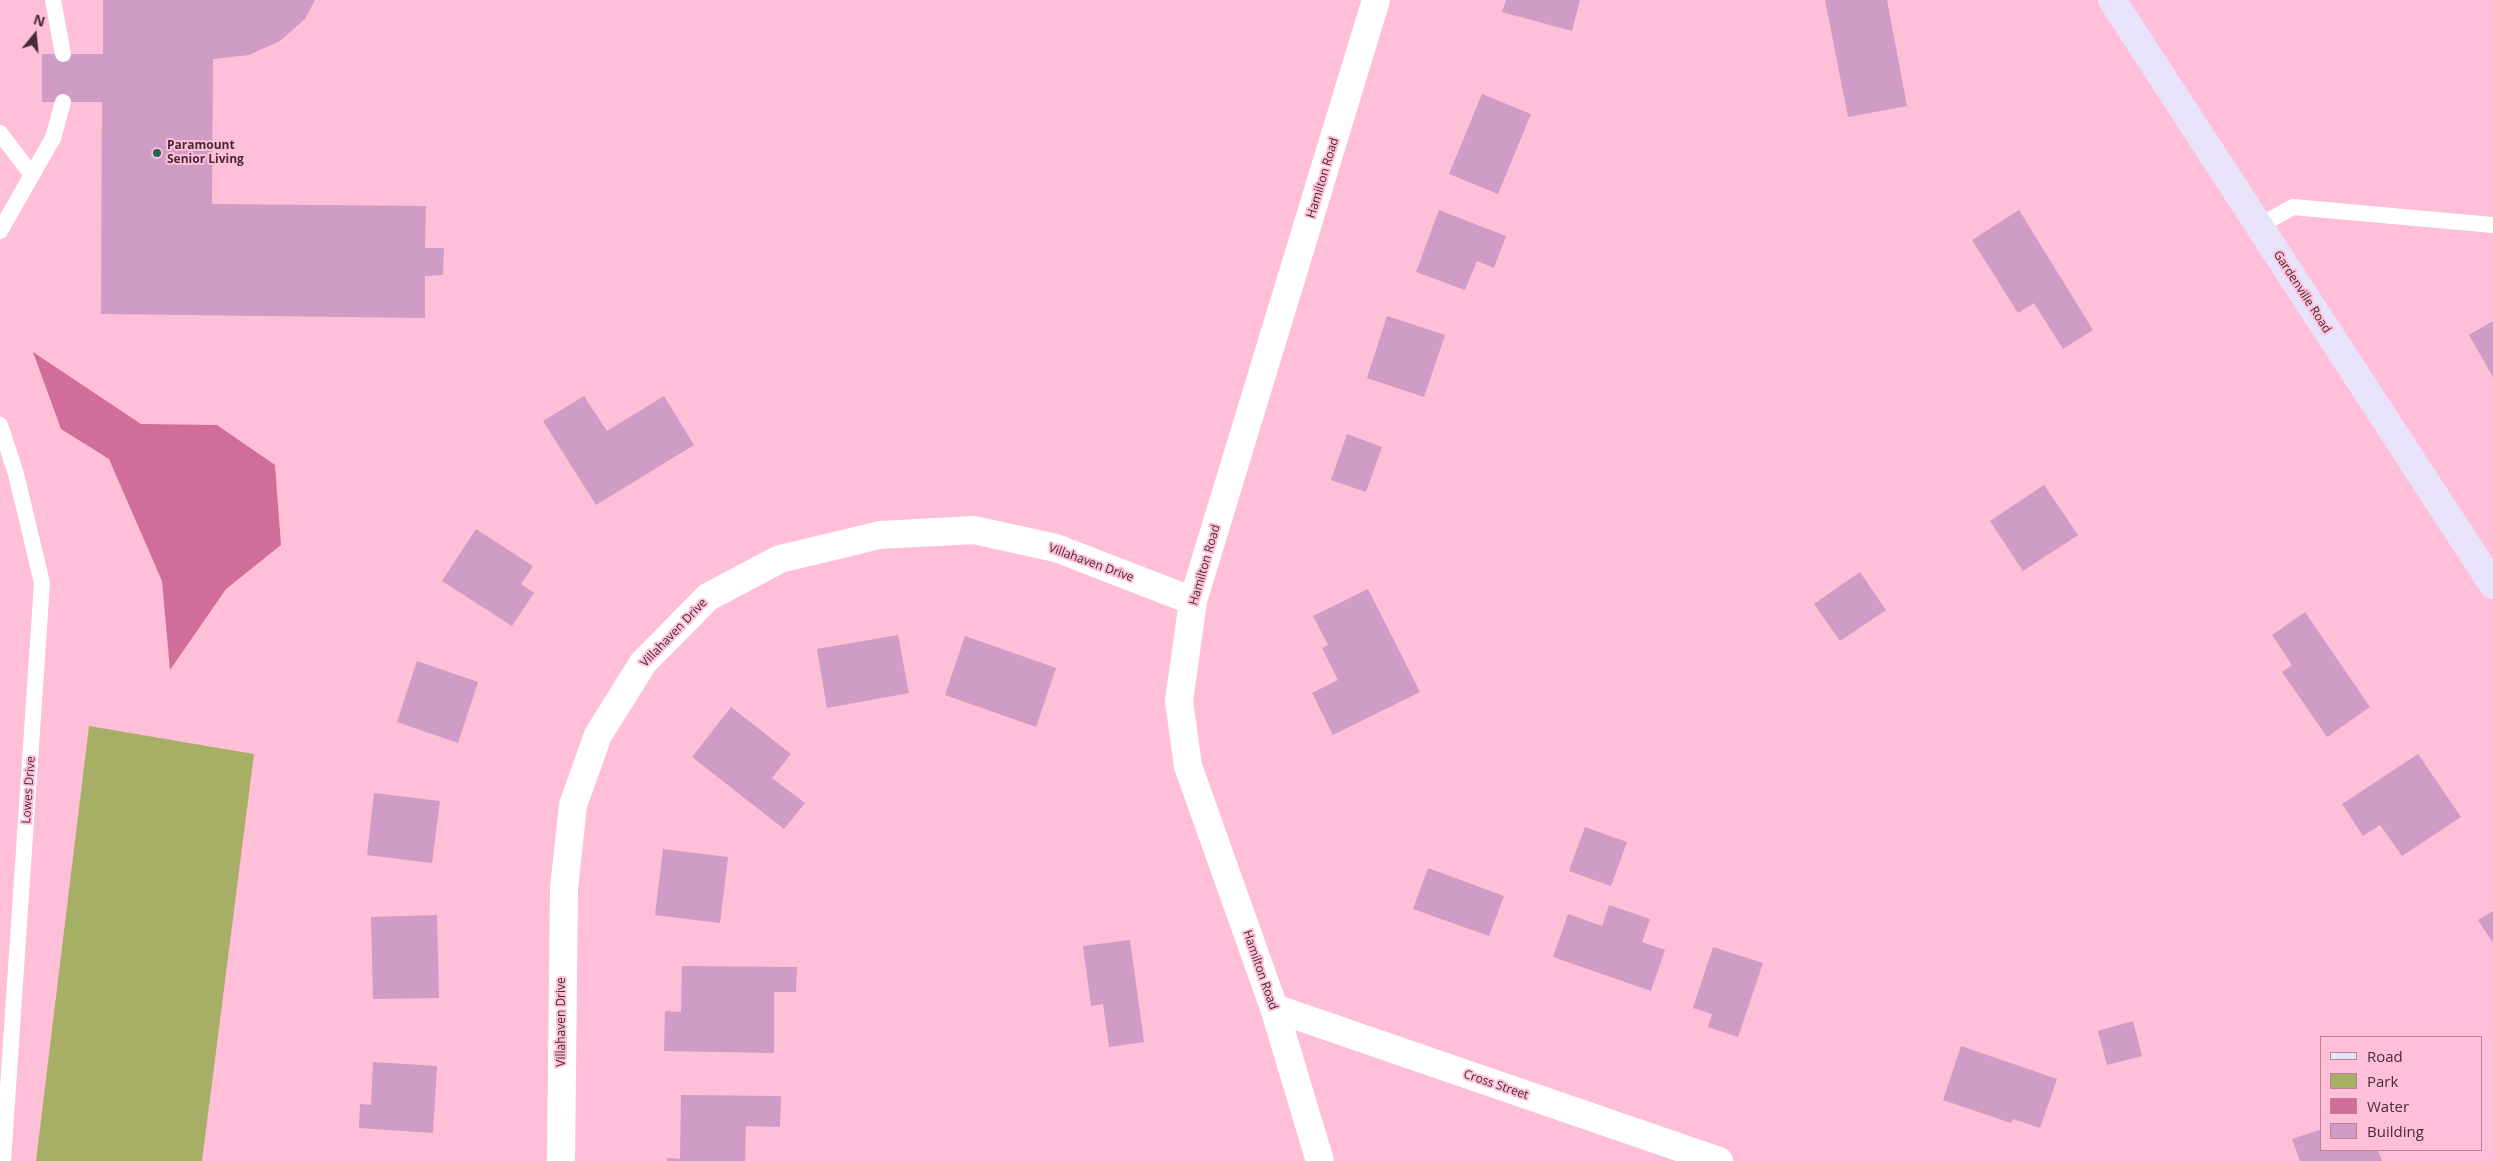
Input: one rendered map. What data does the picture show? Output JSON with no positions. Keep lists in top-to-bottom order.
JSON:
{
  "streets": {
    "street": [
      "Hamilton Road",
      "Gardenville Road",
      "Villahaven Drive",
      "Cross Street"
    ],
    "lane": ["Lowes Drive"]
  },
  "crossings": [
    ["Hamilton Road", "Villahaven Drive"],
    ["Hamilton Road", "Cross Street"]
  ],
  "places": ["Paramount Senior Living"],
  "legend": [
    "Road",
    "Park",
    "Water",
    "Building"
  ],
  "north": "top"
}
